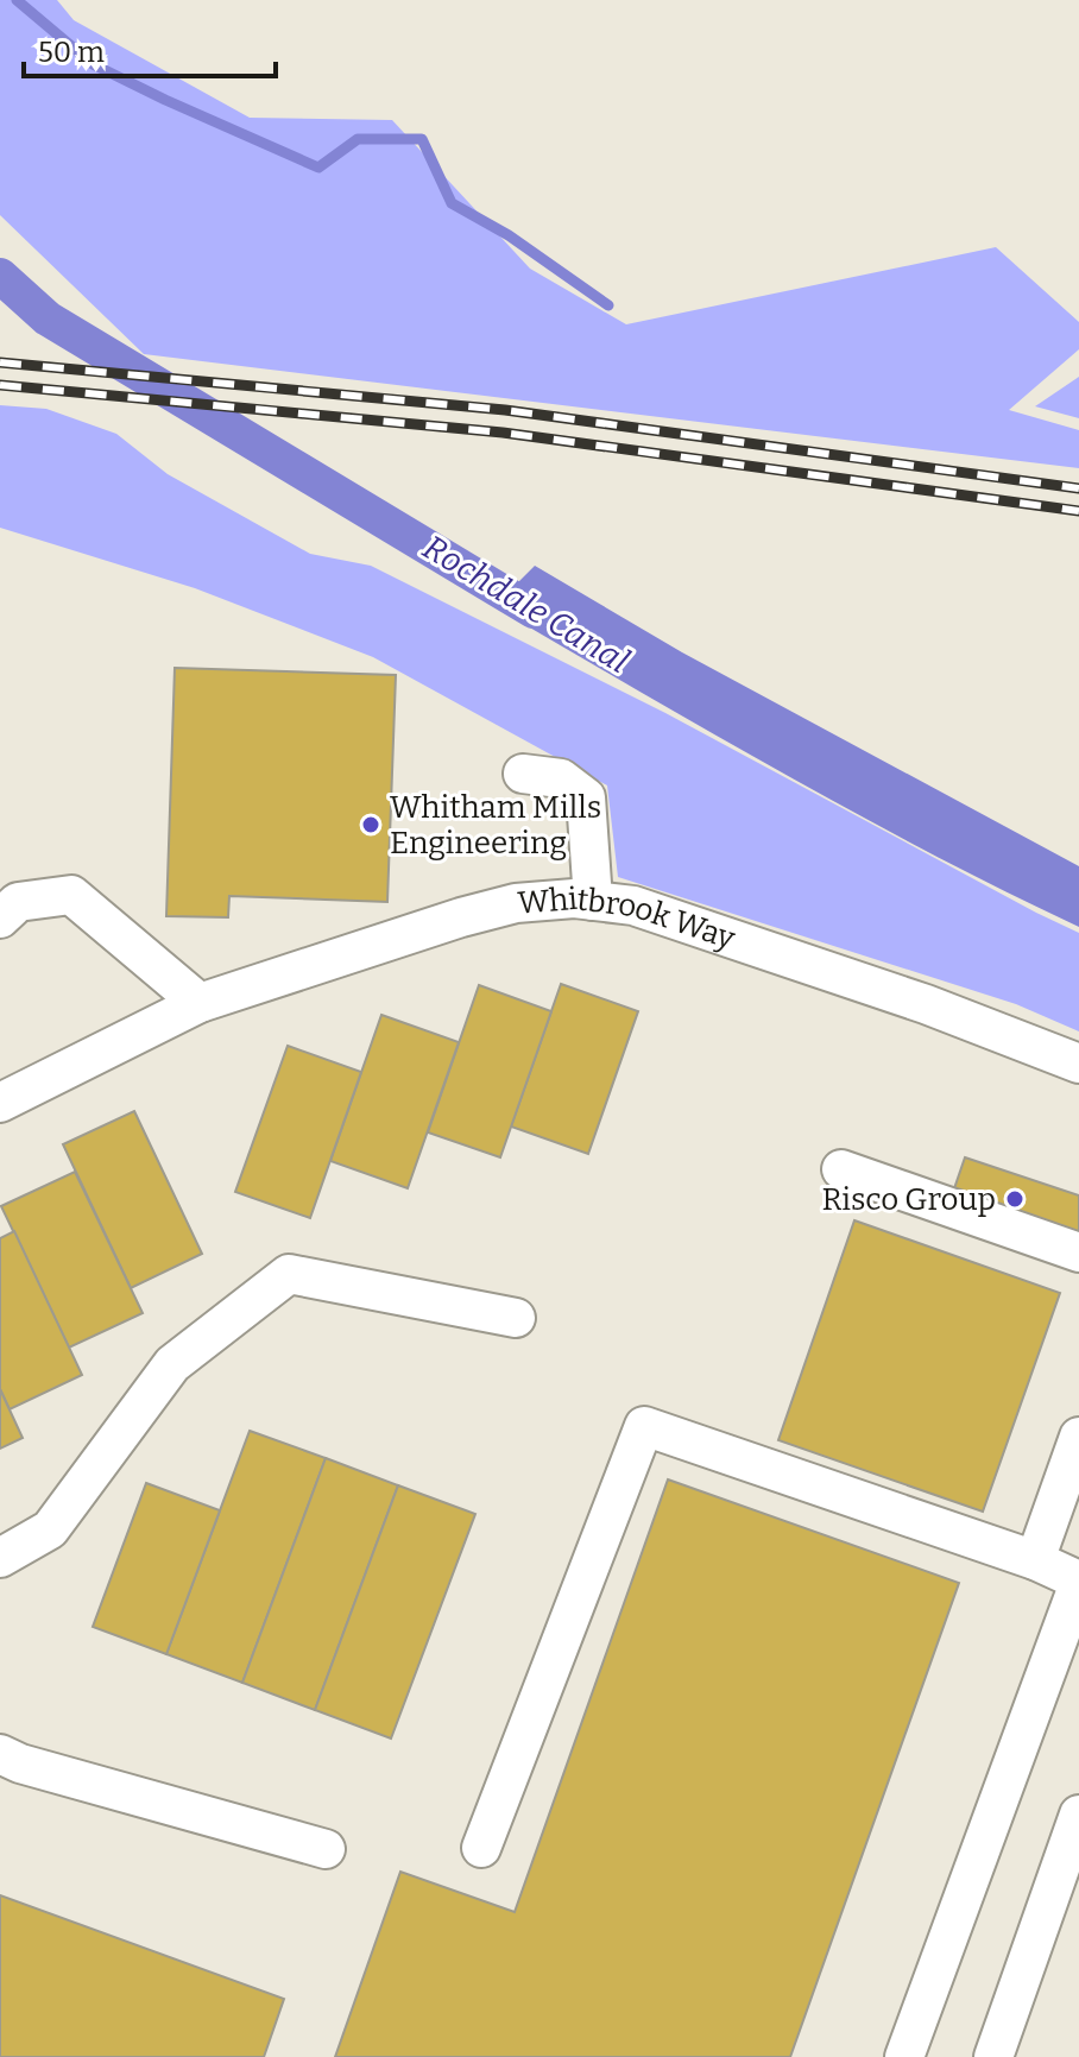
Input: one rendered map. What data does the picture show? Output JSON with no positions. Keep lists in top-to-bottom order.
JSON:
{
  "streets": {
    "street": ["Whitbrook Way"]
  },
  "water": ["Rochdale Canal"],
  "places": ["Whitham Mills Engineering", "Risco Group"],
  "scale_bar": "50 m"
}
